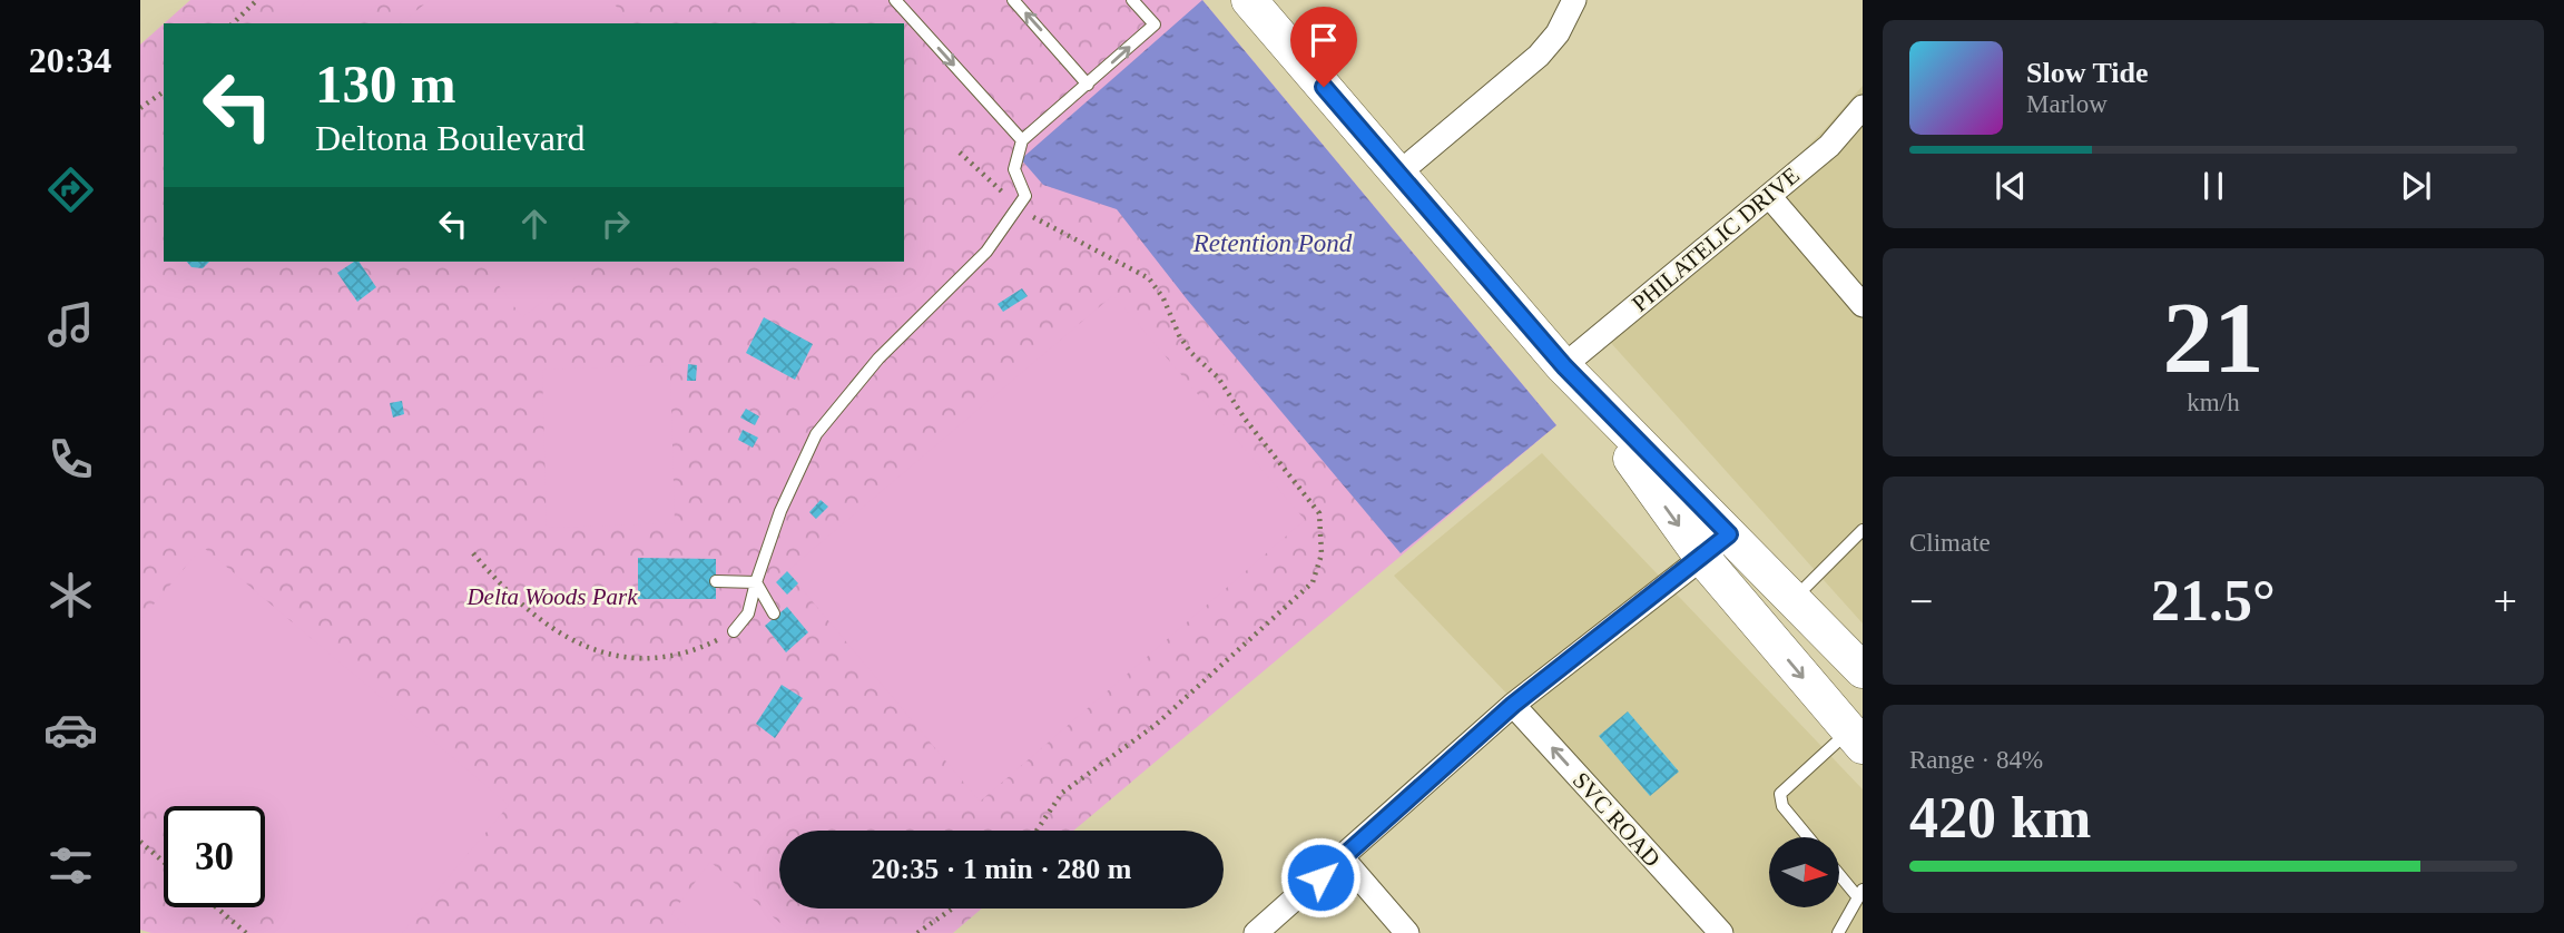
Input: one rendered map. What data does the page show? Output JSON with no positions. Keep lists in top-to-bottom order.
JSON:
{
  "streets": {
    "street": ["PHILATELIC DRIVE", "SVC ROAD"]
  },
  "one_way": ["SVC ROAD"],
  "water": ["Retention Pond"],
  "parks": ["Delta Woods Park"],
  "north": "right",
  "page": {
    "tabs": "20:34",
    "turn": ["130 m", "Deltona Boulevard"],
    "song": ["Slow Tide", "Marlow"],
    "tile": [
      ["21", "km/h"],
      "Climate",
      ["Range · 84%", "420 km"]
    ],
    "heat": ["−", "21.5°", "+"],
    "limit": "30",
    "trip": "20:35 · 1 min · 280 m"
  }
}
